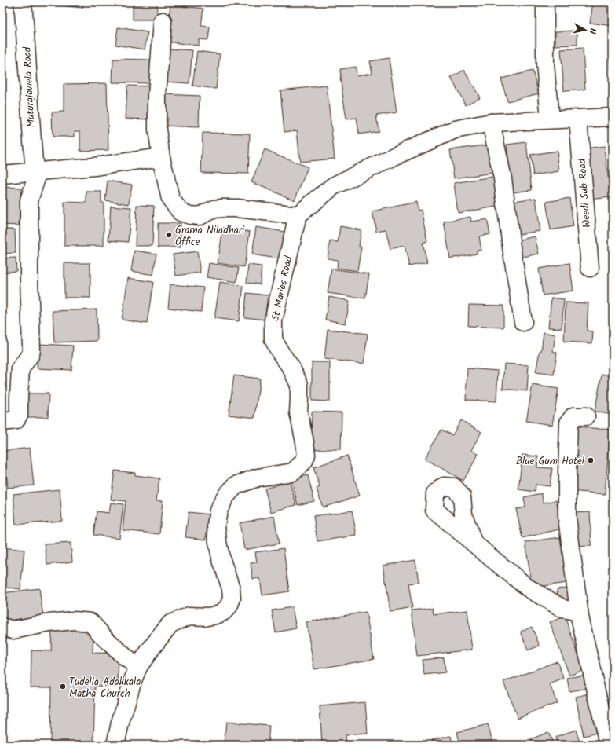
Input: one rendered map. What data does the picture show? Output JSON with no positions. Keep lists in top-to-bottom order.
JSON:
{
  "streets": {
    "street": ["Muturajawela Road", "Weedi Sub Road", "St Maries Road"]
  },
  "places": ["Grama Niladhari Office", "Blue Gum Hotel", "Tudella Adakkala Matha Church"],
  "north": "right"
}
